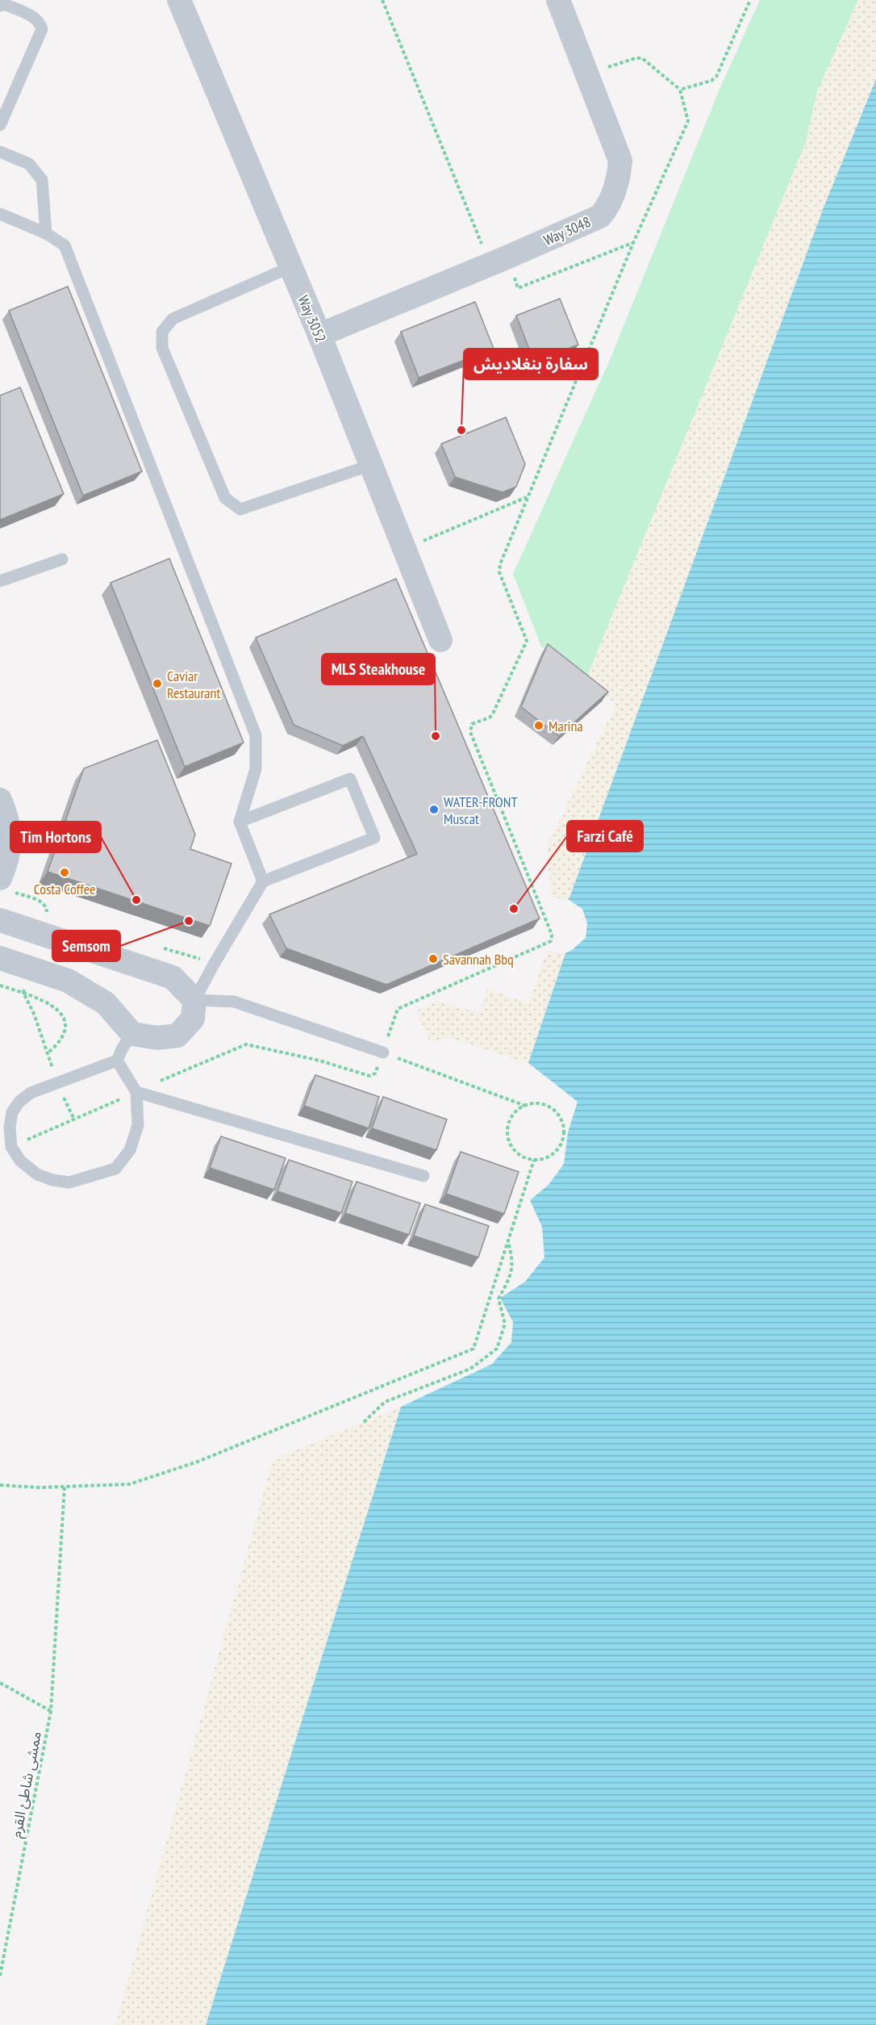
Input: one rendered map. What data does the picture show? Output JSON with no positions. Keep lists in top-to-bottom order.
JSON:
{
  "streets": {
    "street": ["Way 3048", "Way 3052"],
    "path": ["ممشى شاطئ القرم"]
  },
  "crossings": [
    ["Way 3048", "Way 3052"]
  ],
  "places": [
    "سفارة بنغلاديش",
    "Caviar Restaurant",
    "Marina",
    "MLS Steakhouse",
    "WATER-FRONT Muscat",
    "Costa Coffee",
    "Tim Hortons",
    "Farzi Café",
    "Semsom",
    "Savannah Bbq"
  ]
}
